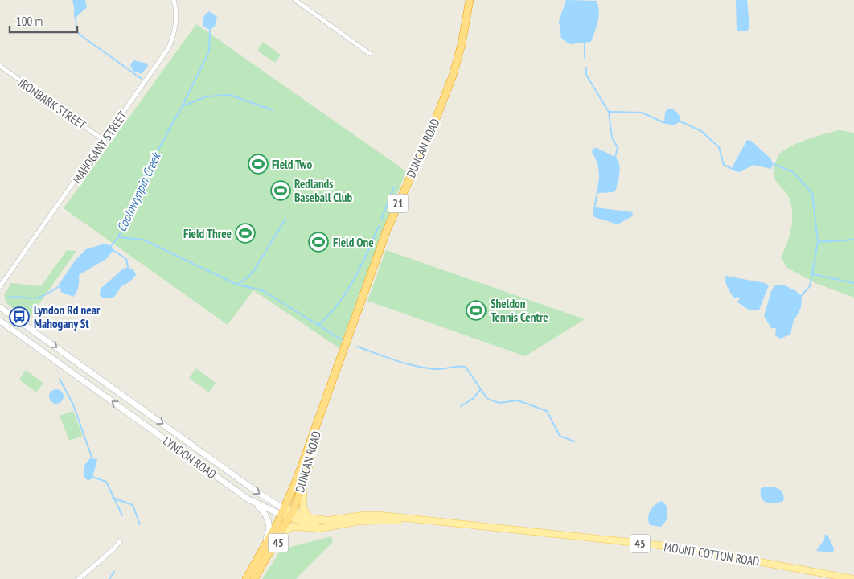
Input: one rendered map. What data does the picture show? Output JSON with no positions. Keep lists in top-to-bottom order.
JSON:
{
  "streets": {
    "highway": ["DUNCAN ROAD", "21"],
    "main road": ["LYNDON ROAD", "45", "MOUNT COTTON ROAD"],
    "street": ["IRONBARK STREET", "MAHOGANY STREET"]
  },
  "crossings": [
    ["IRONBARK STREET", "MAHOGANY STREET"],
    ["DUNCAN ROAD", "21"],
    ["DUNCAN ROAD", "LYNDON ROAD"],
    ["DUNCAN ROAD", "MOUNT COTTON ROAD"],
    ["21", "LYNDON ROAD"],
    ["21", "MOUNT COTTON ROAD"],
    ["LYNDON ROAD", "MOUNT COTTON ROAD"]
  ],
  "water": ["Coolnwynpin Creek"],
  "places": {
    "sports": [
      "Field Two",
      "Redlands Baseball Club",
      "Field Three",
      "Field One",
      "Sheldon Tennis Centre"
    ],
    "bus stop": ["Lyndon Rd near Mahogany St"]
  },
  "scale_bar": "100 m"
}
